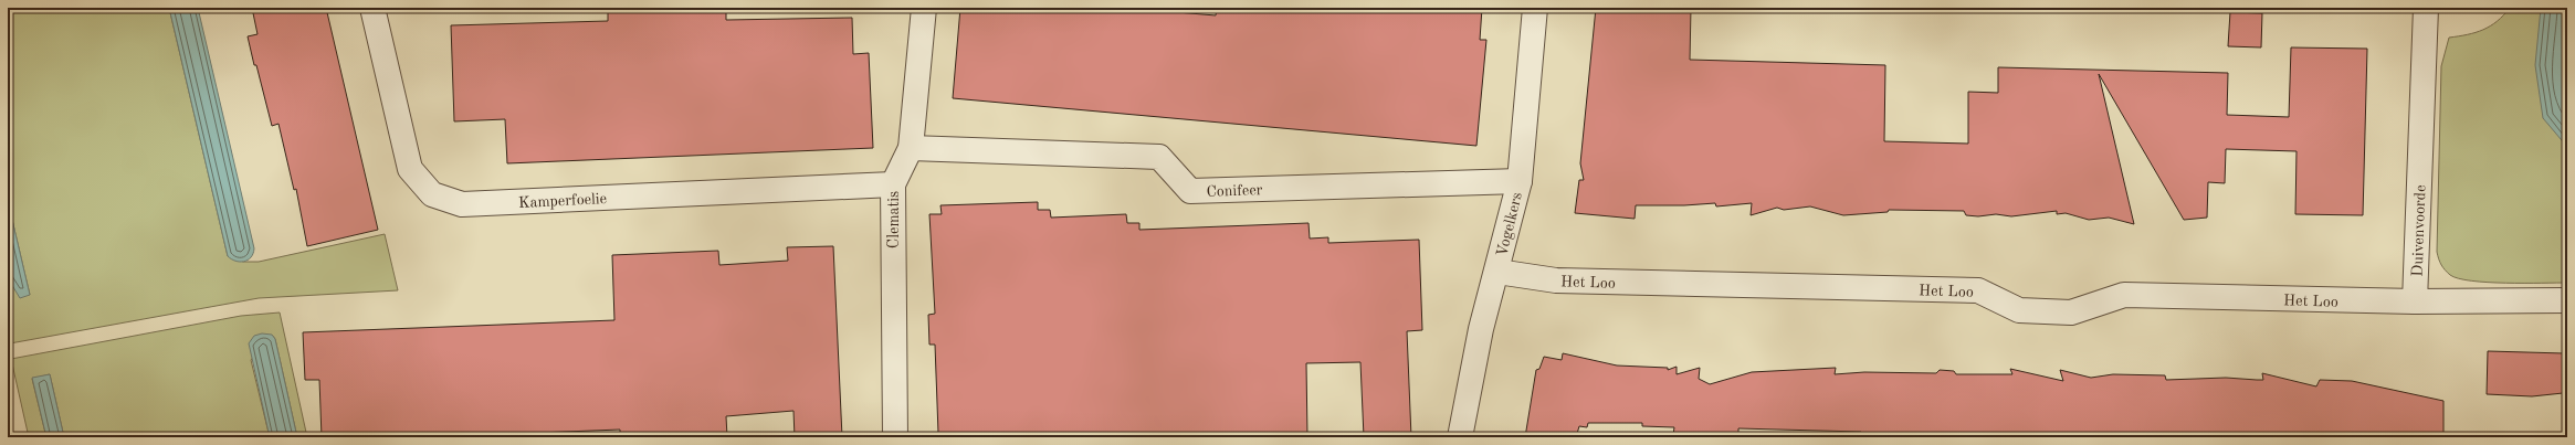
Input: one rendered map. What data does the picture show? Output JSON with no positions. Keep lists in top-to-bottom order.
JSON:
{
  "streets": {
    "street": [
      "Conifeer",
      "Kamperfoelie",
      "Clematis",
      "Vogelkers",
      "Duivenvoorde",
      "Het Loo"
    ]
  },
  "crossings": [
    ["Conifeer", "Clematis"],
    ["Conifeer", "Vogelkers"],
    ["Kamperfoelie", "Clematis"],
    ["Vogelkers", "Het Loo"],
    ["Duivenvoorde", "Het Loo"]
  ]
}
